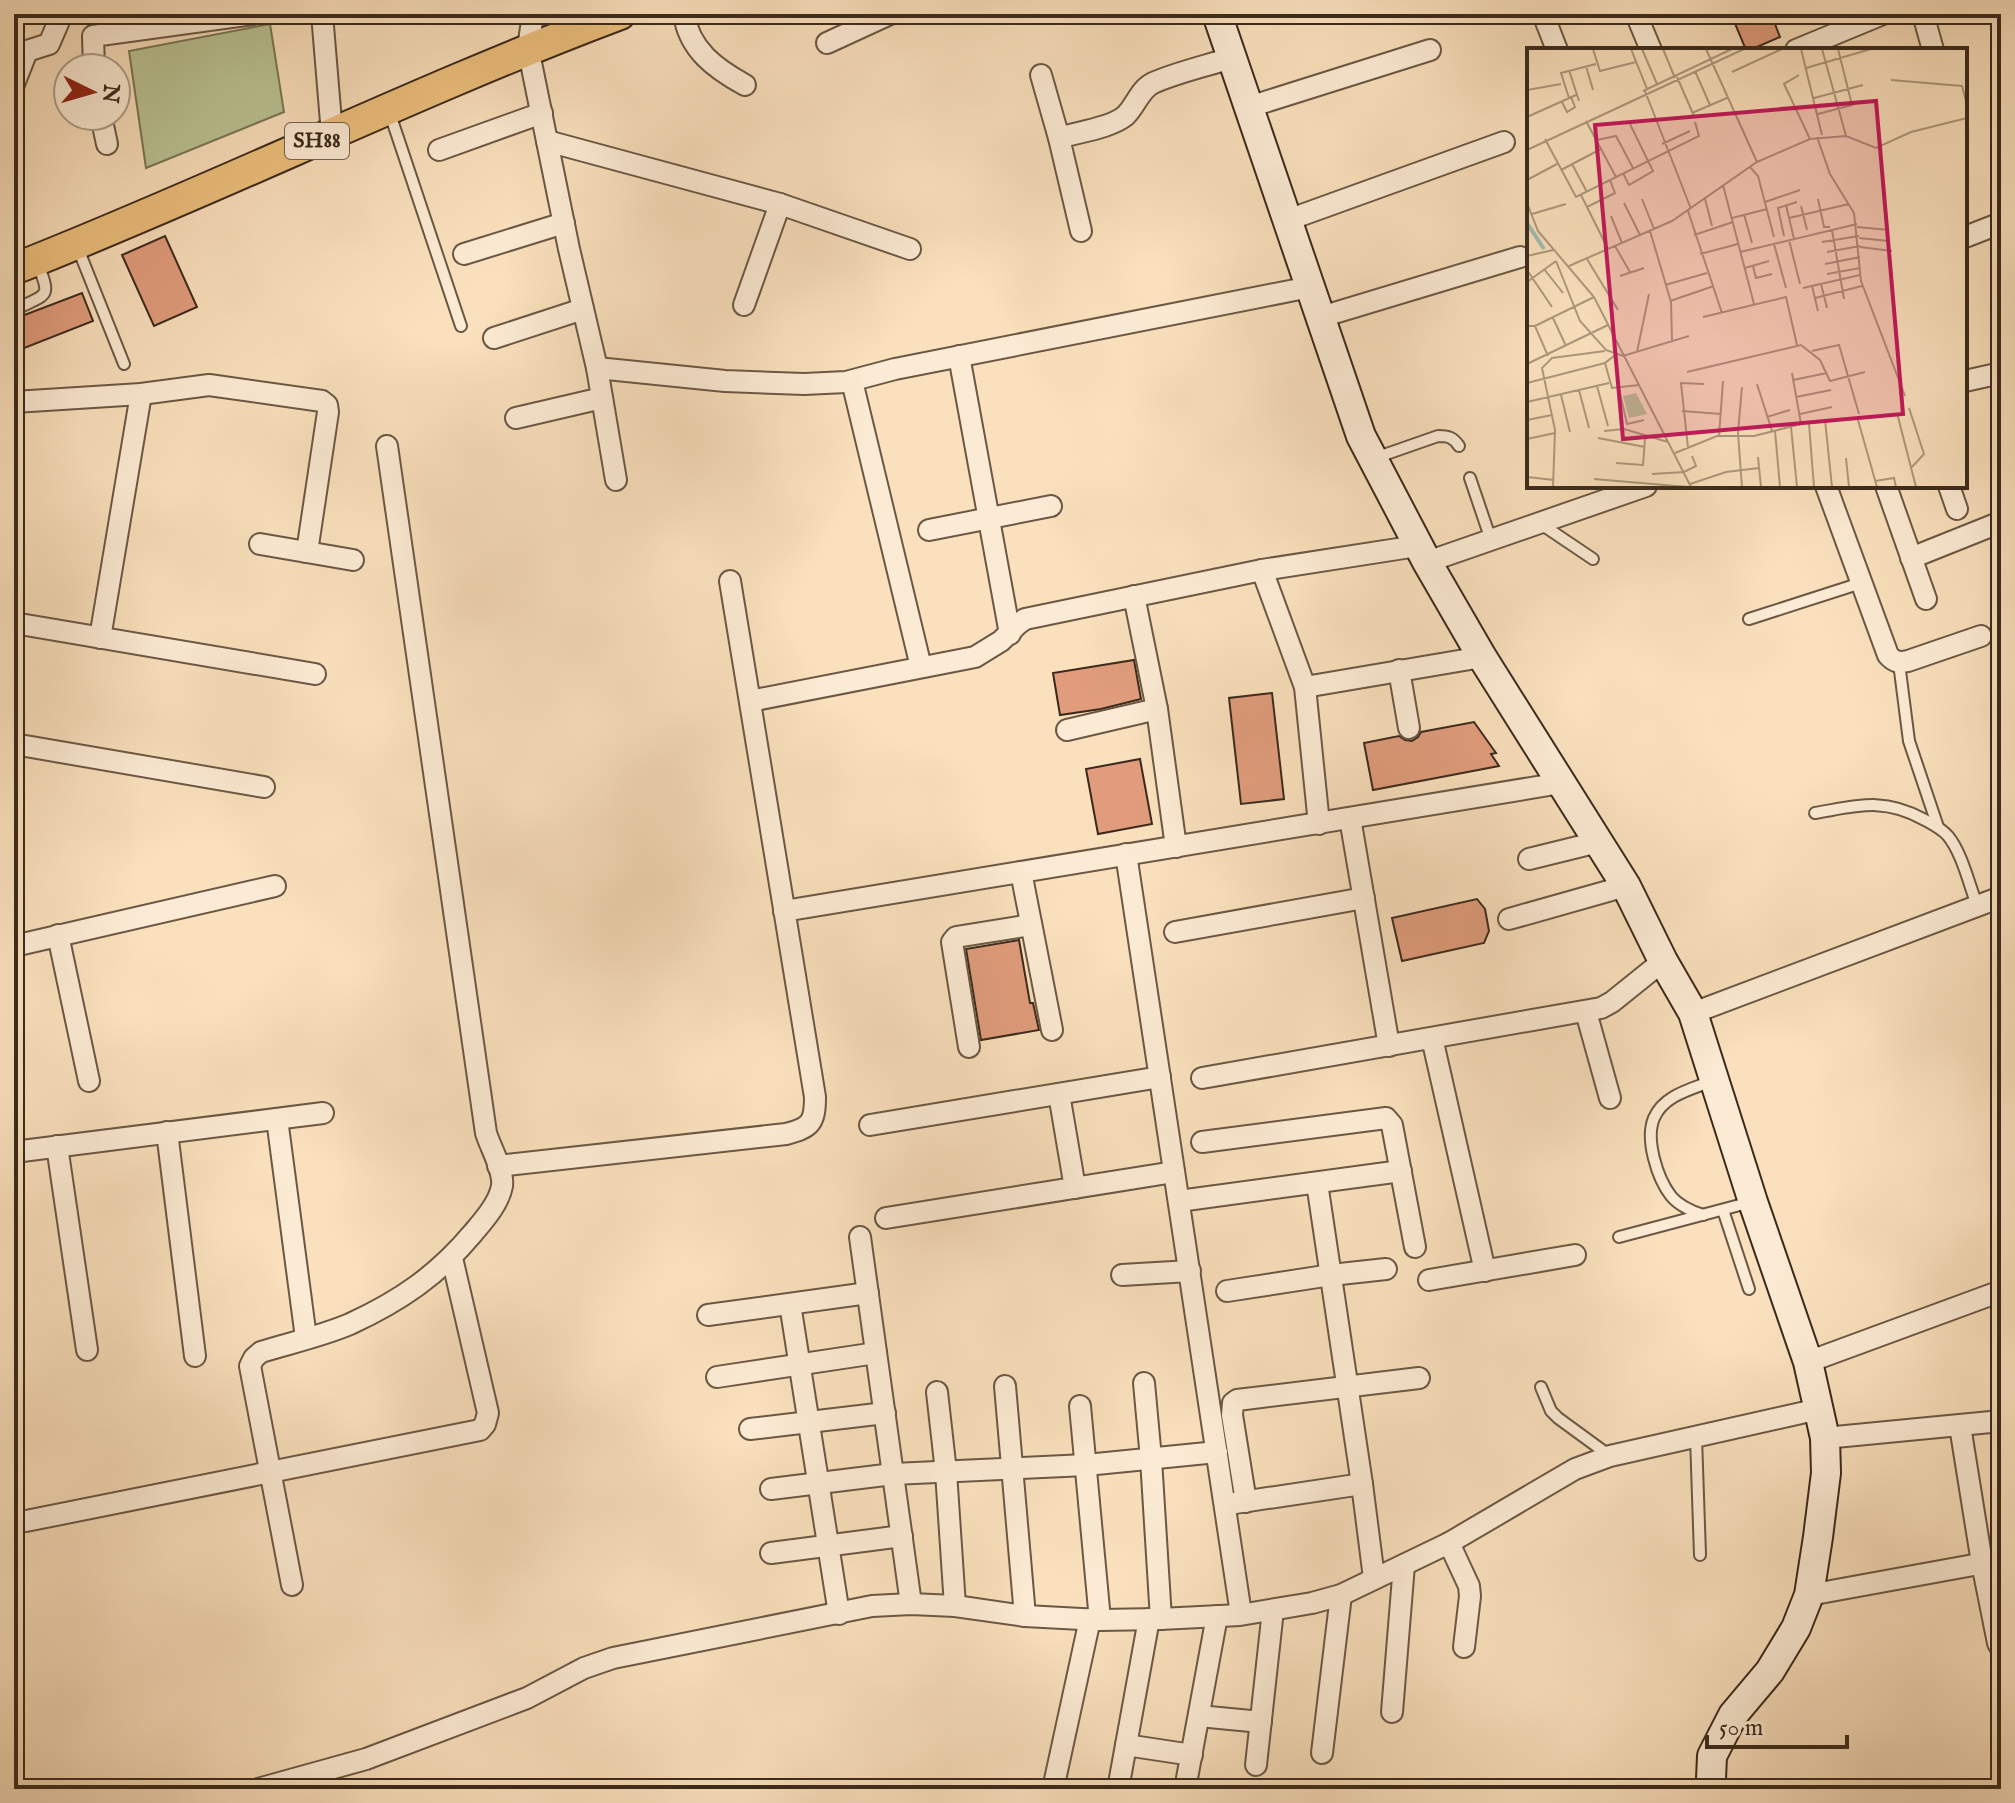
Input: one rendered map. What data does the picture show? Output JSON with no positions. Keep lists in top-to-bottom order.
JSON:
{
  "streets": {
    "main road": ["SH88"]
  },
  "scale_bar": "50 m",
  "north": "right"
}
